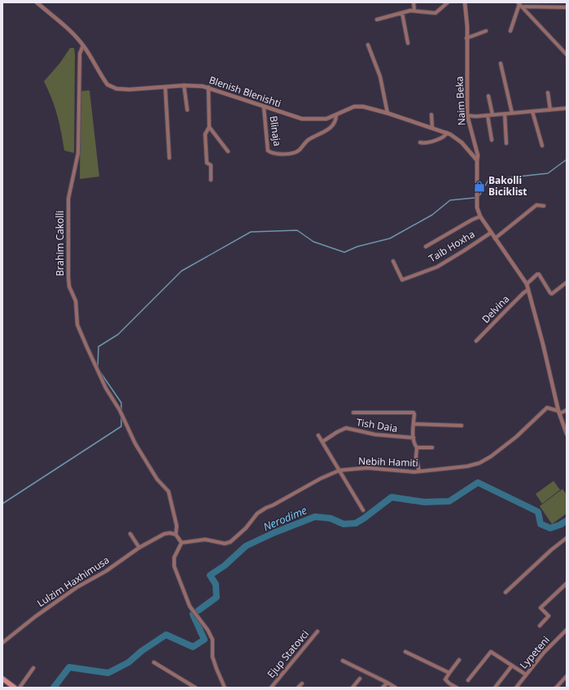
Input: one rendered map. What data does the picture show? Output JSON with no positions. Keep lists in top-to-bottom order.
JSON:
{
  "streets": {
    "street": [
      "Blenish Blenishti",
      "Naim Beka",
      "Blinaja",
      "Brahim Cakolli",
      "Taib Hoxha",
      "Delvina",
      "Tish Daia",
      "Nebih Hamiti",
      "Lulzim Haxhimusa",
      "Lypeteni",
      "Ejup Statovci"
    ]
  },
  "crossings": [
    ["Blenish Blenishti", "Naim Beka"],
    ["Blenish Blenishti", "Blinaja"],
    ["Blenish Blenishti", "Brahim Cakolli"],
    ["Naim Beka", "Taib Hoxha"],
    ["Naim Beka", "Delvina"],
    ["Naim Beka", "Nebih Hamiti"],
    ["Brahim Cakolli", "Lulzim Haxhimusa"]
  ],
  "water": ["Nerodime"],
  "places": {
    "shop": ["Bakolli Biciklist"]
  }
}
